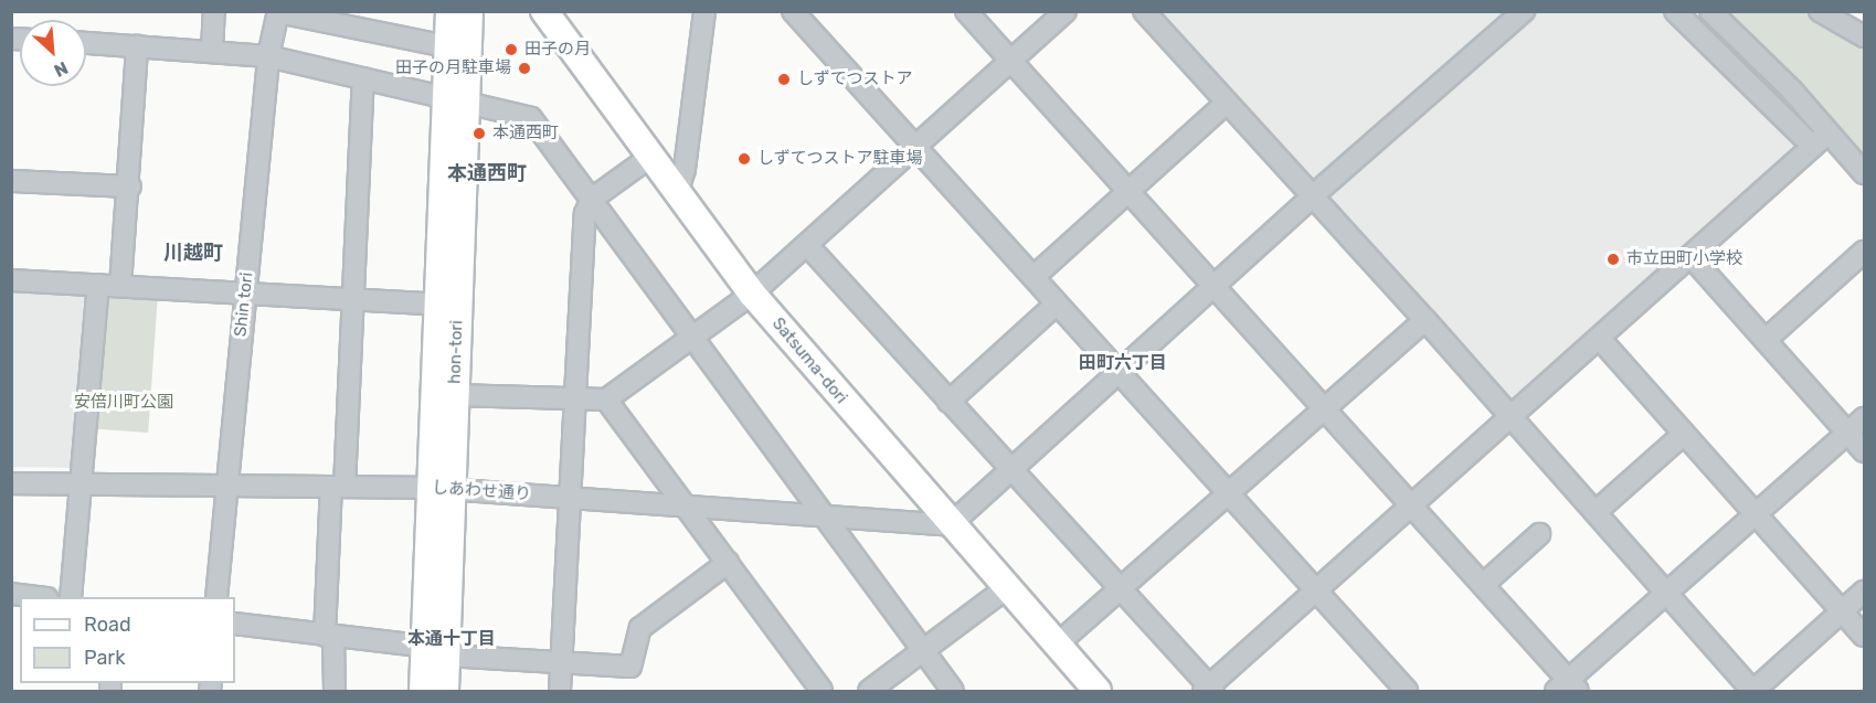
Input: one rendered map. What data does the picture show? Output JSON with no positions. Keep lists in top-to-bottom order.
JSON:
{
  "streets": {
    "main road": ["hon-tori", "Satsuma-dori"],
    "street": ["Shin tori", "しあわせ通り"]
  },
  "crossings": [
    ["Shin tori", "しあわせ通り"],
    ["hon-tori", "しあわせ通り"],
    ["Satsuma-dori", "しあわせ通り"]
  ],
  "districts": [
    "本通西町",
    "川越町",
    "田町六丁目",
    "本通十丁目"
  ],
  "parks": ["安倍川町公園"],
  "places": [
    "田子の月",
    "田子の月駐車場",
    "しずてつストア",
    "本通西町",
    "しずてつストア駐車場",
    "市立田町小学校"
  ],
  "legend": ["Road", "Park"],
  "north": "bottom right"
}
